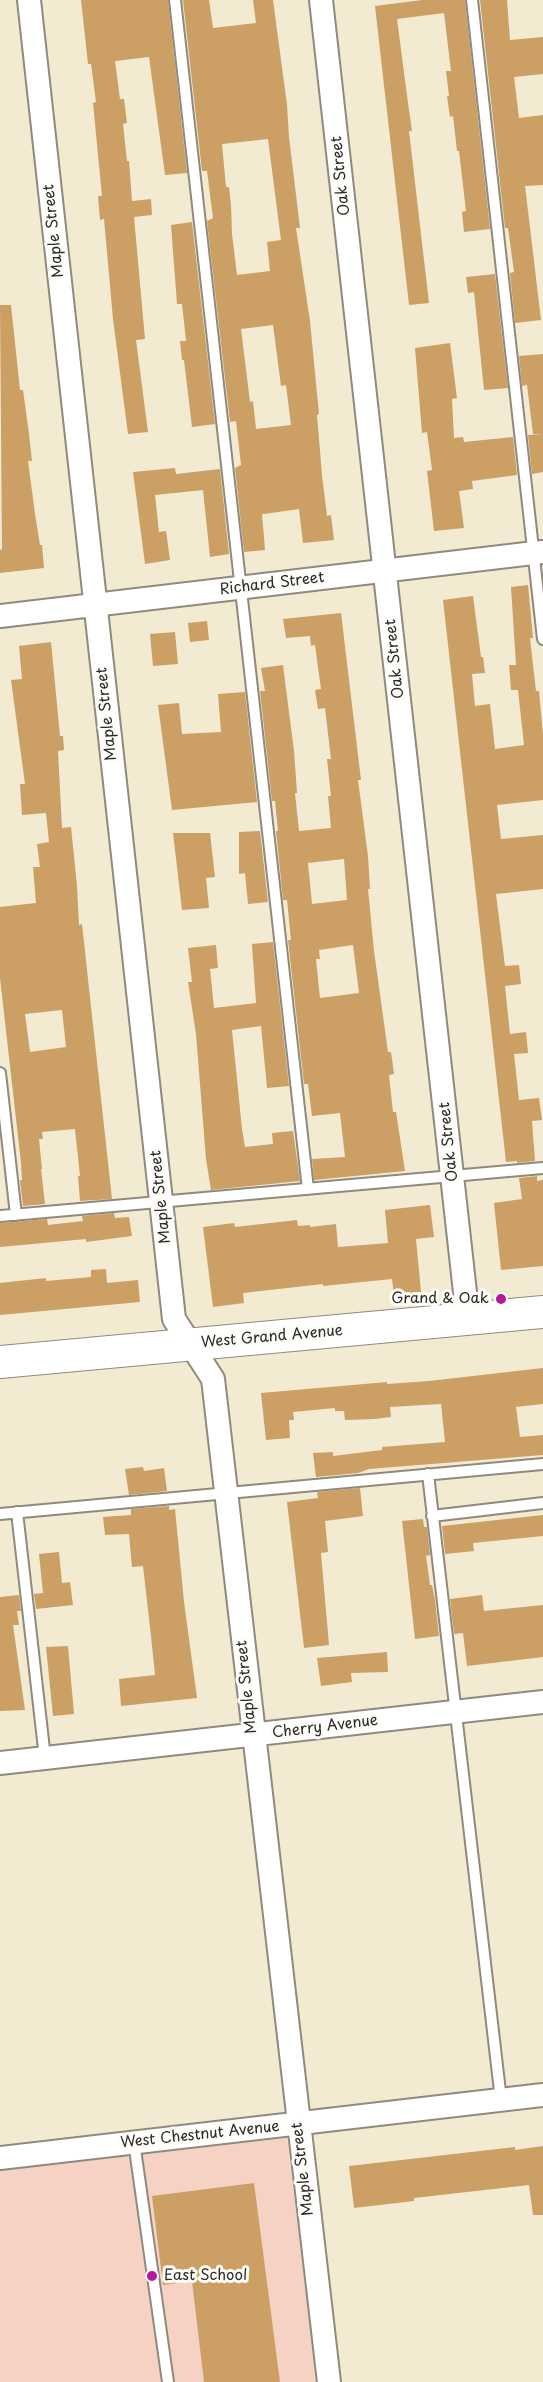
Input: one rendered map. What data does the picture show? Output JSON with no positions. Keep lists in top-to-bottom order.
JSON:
{
  "streets": {
    "main road": ["West Grand Avenue"],
    "street": [
      "Oak Street",
      "Maple Street",
      "Richard Street",
      "Cherry Avenue",
      "West Chestnut Avenue"
    ]
  },
  "crossings": [
    ["Oak Street", "Richard Street"],
    ["Oak Street", "West Grand Avenue"],
    ["Maple Street", "Richard Street"],
    ["Maple Street", "West Grand Avenue"],
    ["Maple Street", "Cherry Avenue"],
    ["Maple Street", "West Chestnut Avenue"]
  ],
  "places": ["Grand & Oak", "East School"]
}
